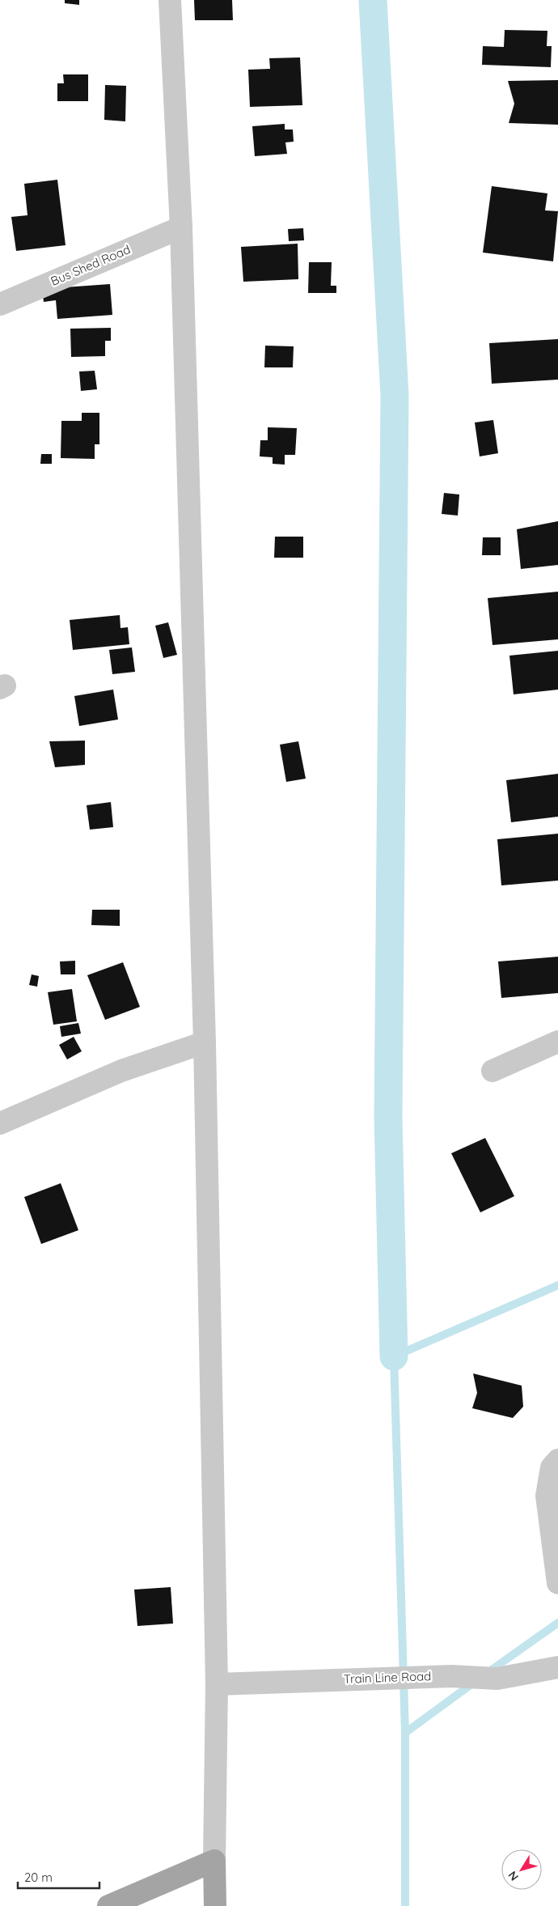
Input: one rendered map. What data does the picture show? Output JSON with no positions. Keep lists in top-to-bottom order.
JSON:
{
  "streets": {
    "street": ["Bus Shed Road", "Train Line Road"]
  },
  "scale_bar": "20 m",
  "north": "bottom left"
}
